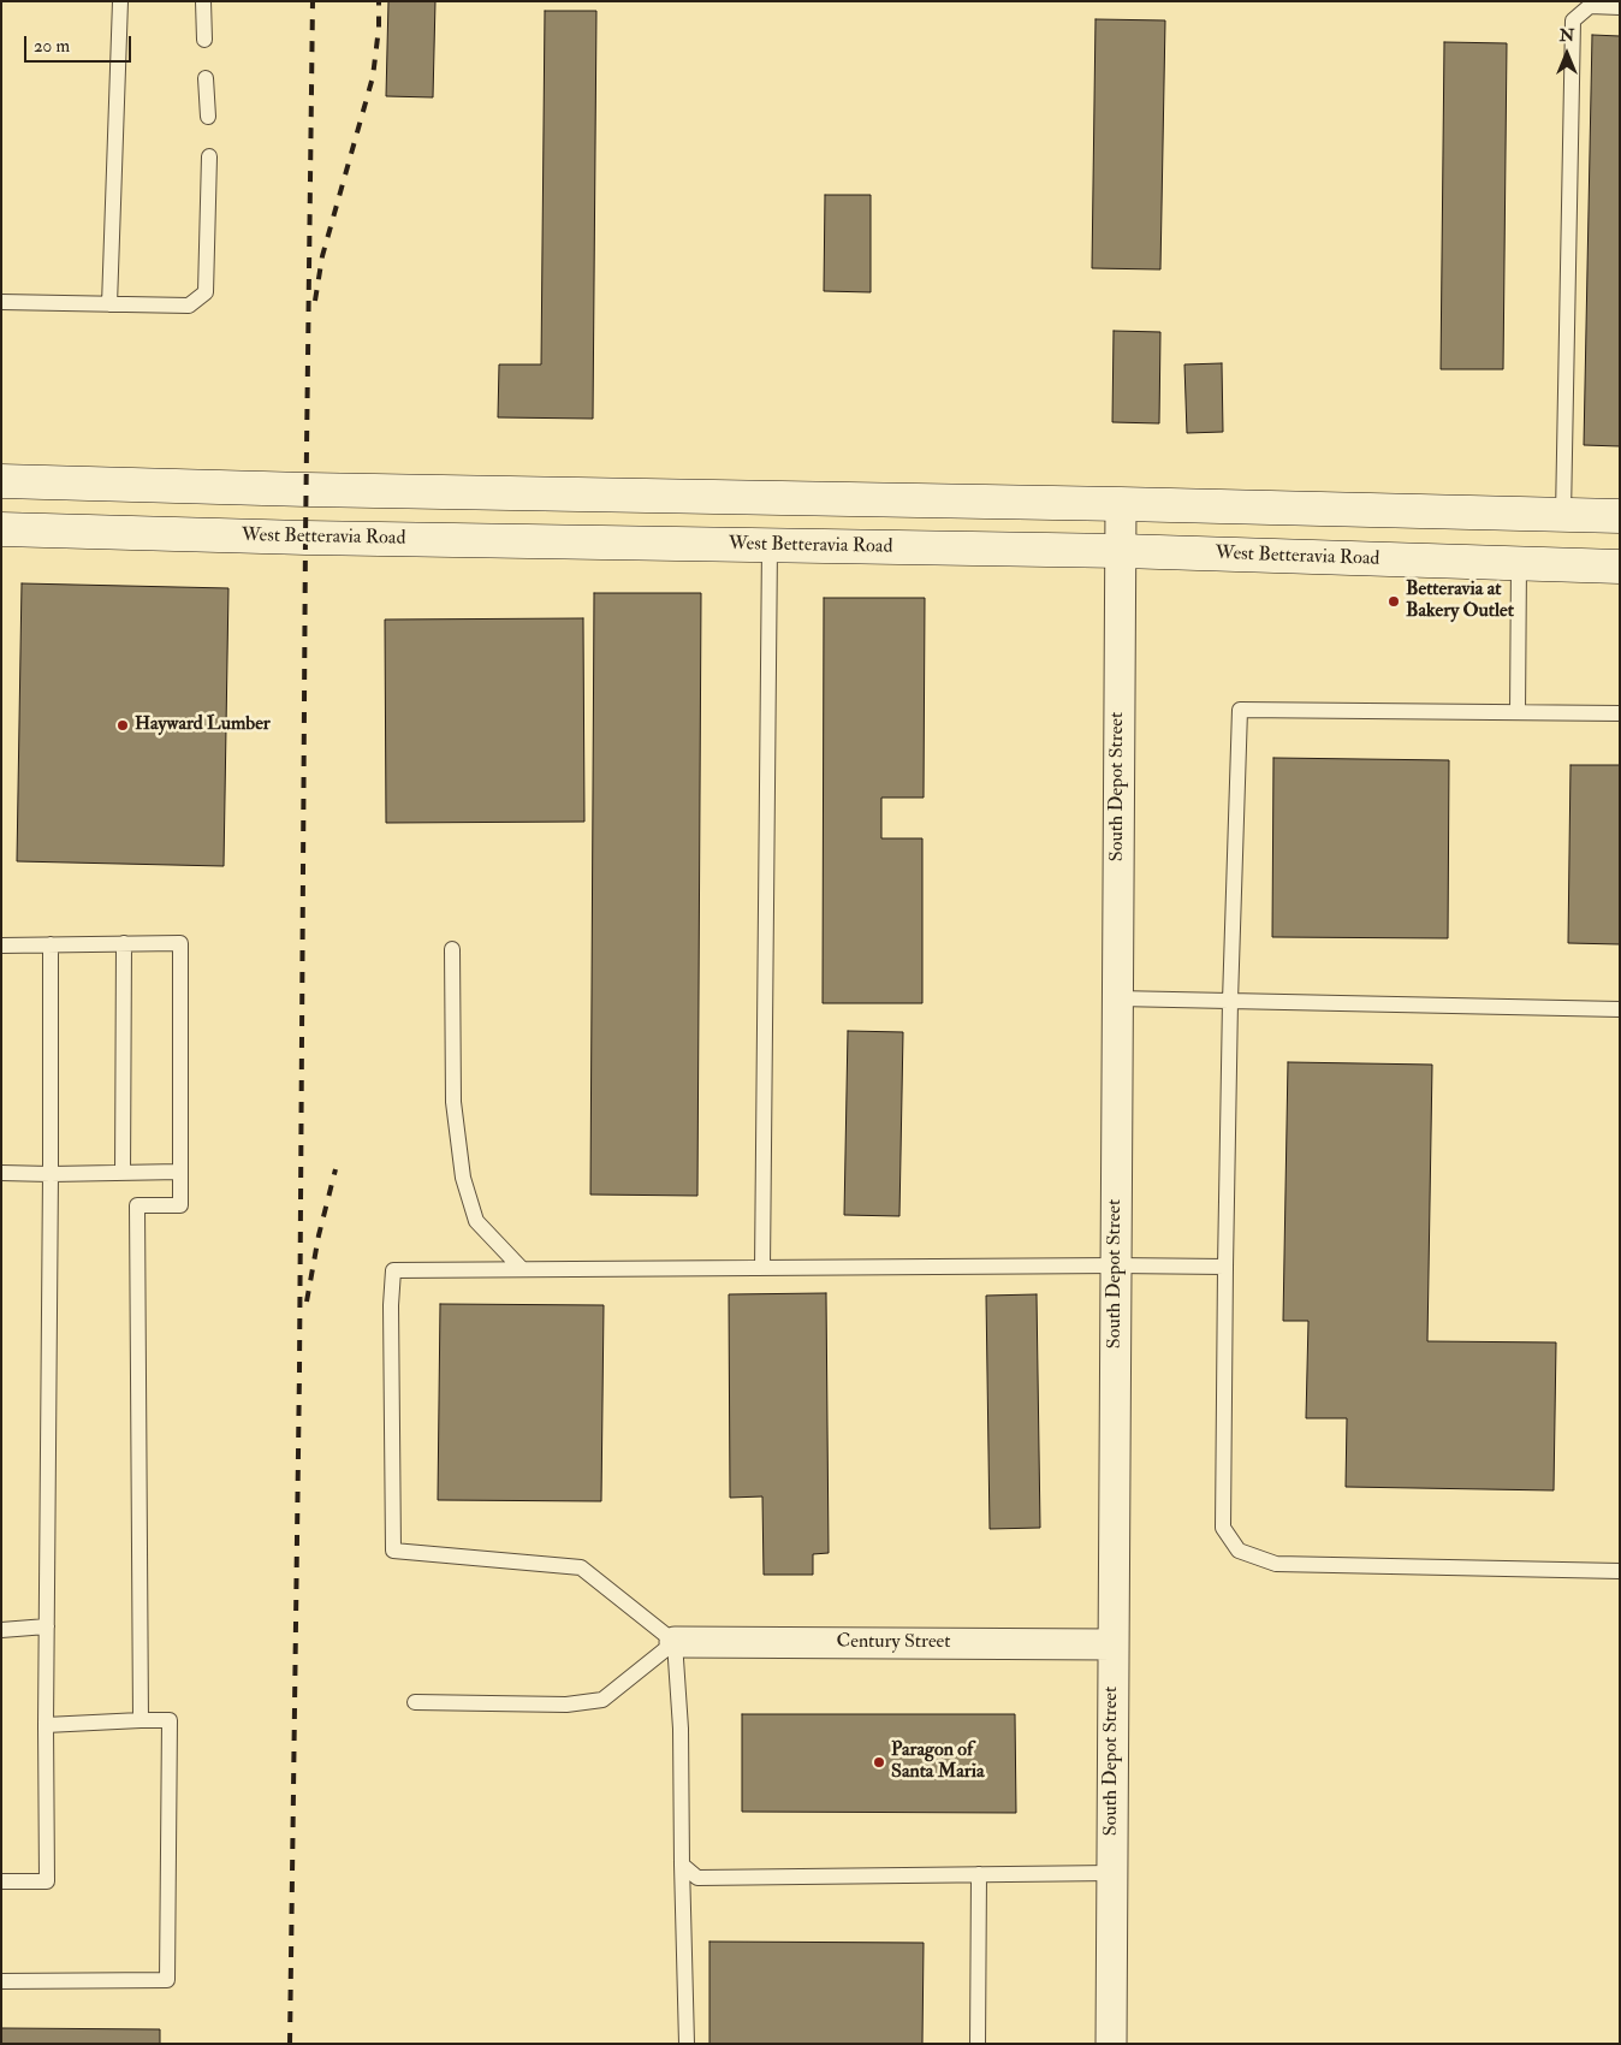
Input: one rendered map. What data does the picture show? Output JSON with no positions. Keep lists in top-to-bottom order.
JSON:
{
  "streets": {
    "main road": ["West Betteravia Road"],
    "street": ["South Depot Street", "Century Street"]
  },
  "crossings": [
    ["West Betteravia Road", "South Depot Street"],
    ["South Depot Street", "Century Street"]
  ],
  "places": ["Betteravia at Bakery Outlet", "Hayward Lumber", "Paragon of Santa Maria"],
  "scale_bar": "20 m",
  "north": "top"
}
